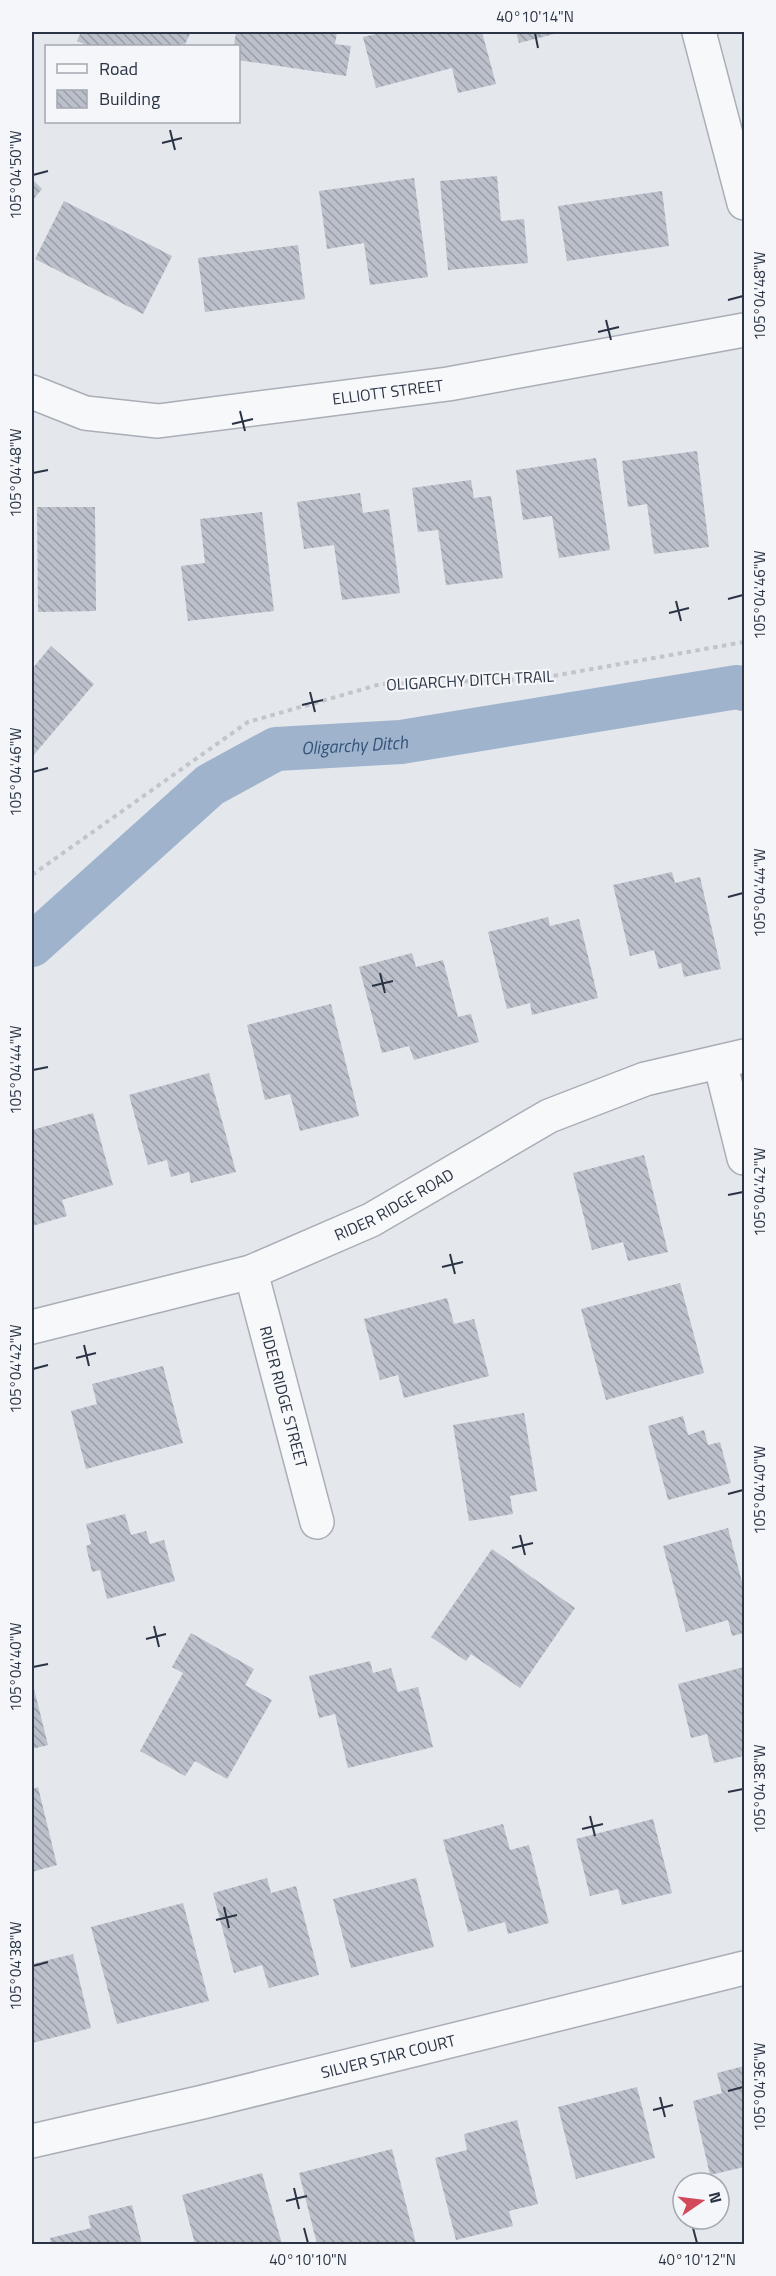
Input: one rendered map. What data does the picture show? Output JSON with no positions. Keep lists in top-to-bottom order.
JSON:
{
  "streets": {
    "street": [
      "ELLIOTT STREET",
      "RIDER RIDGE ROAD",
      "RIDER RIDGE STREET",
      "SILVER STAR COURT"
    ],
    "path": ["OLIGARCHY DITCH TRAIL"]
  },
  "crossings": [
    ["RIDER RIDGE ROAD", "RIDER RIDGE STREET"]
  ],
  "water": ["Oligarchy Ditch"],
  "legend": ["Road", "Building"],
  "north": "right",
  "coordinates": [
    "40°10'14\"N",
    "105°04'50\"W",
    "105°04'48\"W",
    "105°04'46\"W",
    "105°04'44\"W",
    "105°04'42\"W",
    "105°04'40\"W",
    "105°04'38\"W",
    "105°04'36\"W",
    "40°10'10\"N",
    "40°10'12\"N"
  ]
}
